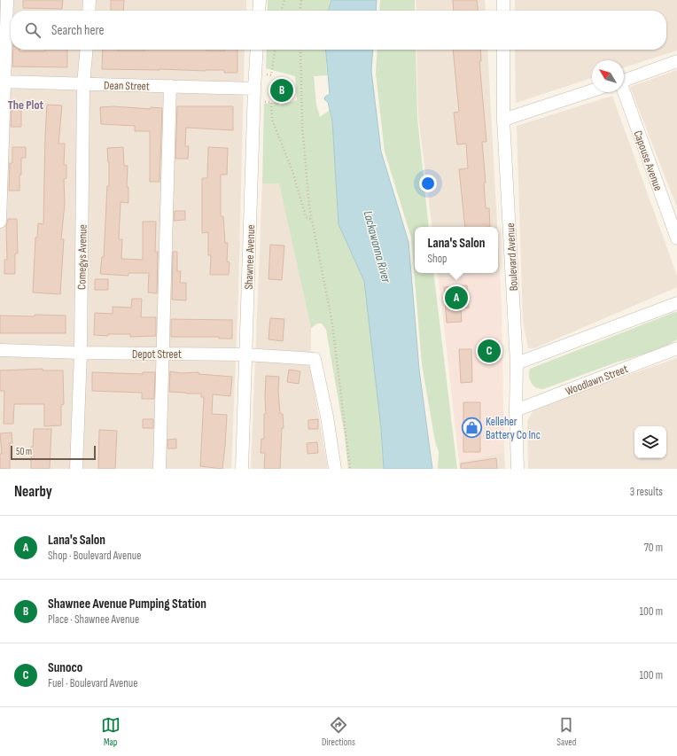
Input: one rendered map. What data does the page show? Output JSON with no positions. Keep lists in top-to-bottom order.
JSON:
{
  "streets": {
    "street": [
      "Dean Street",
      "Capouse Avenue",
      "Comegys Avenue",
      "Shawnee Avenue",
      "Boulevard Avenue",
      "Depot Street",
      "Woodlawn Street"
    ]
  },
  "crossings": [
    ["Dean Street", "Comegys Avenue"],
    ["Dean Street", "Shawnee Avenue"],
    ["Comegys Avenue", "Depot Street"],
    ["Shawnee Avenue", "Depot Street"],
    ["Boulevard Avenue", "Woodlawn Street"]
  ],
  "districts": ["The Plot"],
  "water": ["Lackawanna River"],
  "places": {
    "shop": ["Kelleher Battery Co Inc"]
  },
  "scale_bar": "50 m",
  "north": "top left",
  "page": {
    "search": "Search here",
    "pins": ["B", "A", "C"],
    "popup": ["Lana's Salon", "Shop"],
    "scale": "50 m",
    "heading": ["Nearby", "3 results"],
    "list": [
      {
        "mark": "A",
        "name": "Lana's Salon",
        "note": "Shop · Boulevard Avenue",
        "value": "70 m"
      },
      {
        "mark": "B",
        "name": "Shawnee Avenue Pumping Station",
        "note": "Place · Shawnee Avenue",
        "value": "100 m"
      },
      {
        "mark": "C",
        "name": "Sunoco",
        "note": "Fuel · Boulevard Avenue",
        "value": "100 m"
      }
    ],
    "nav": ["Map", "Directions", "Saved"]
  }
}
